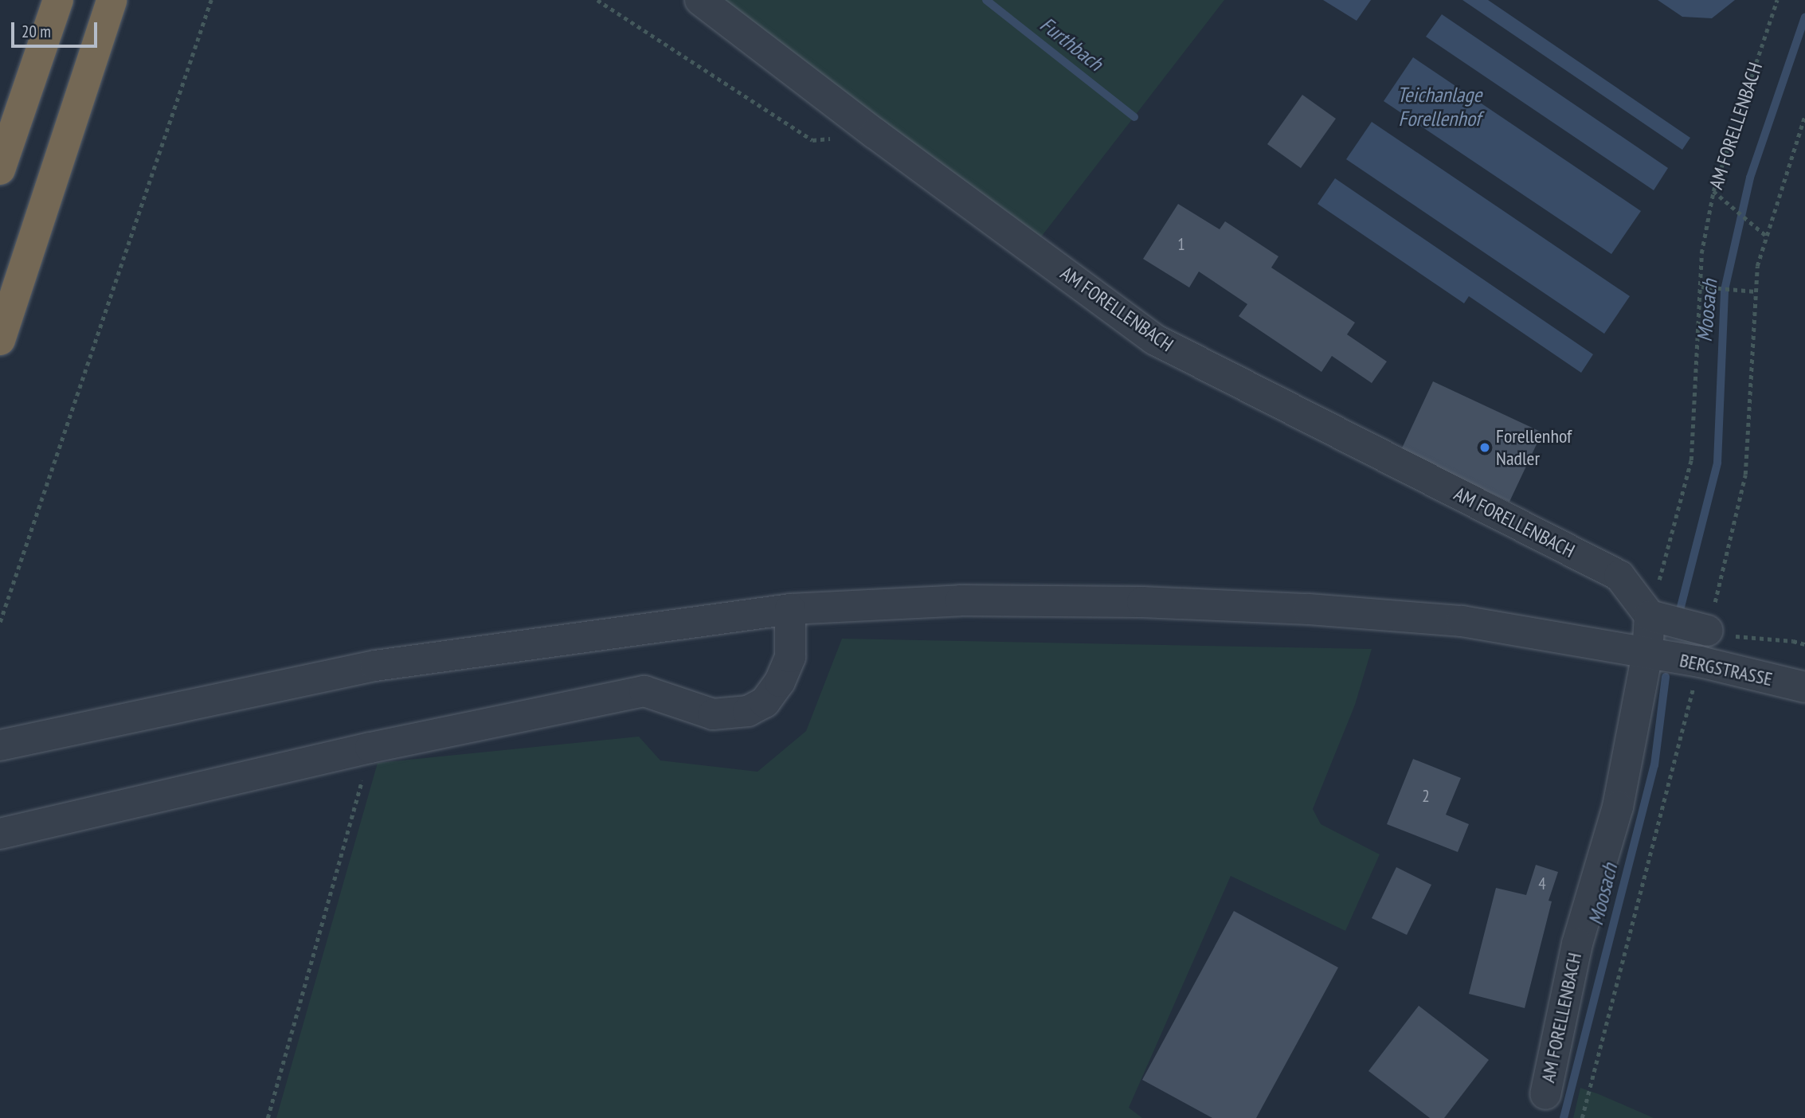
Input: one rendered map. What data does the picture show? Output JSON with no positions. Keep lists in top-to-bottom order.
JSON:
{
  "streets": {
    "street": ["AM FORELLENBACH", "BERGSTRASSE"]
  },
  "crossings": [
    ["AM FORELLENBACH", "BERGSTRASSE"]
  ],
  "water": ["Furthbach", "Teichanlage Forellenhof", "Moosach"],
  "places": ["Forellenhof Nadler"],
  "house_numbers": ["1", "2", "4"],
  "scale_bar": "20 m"
}
